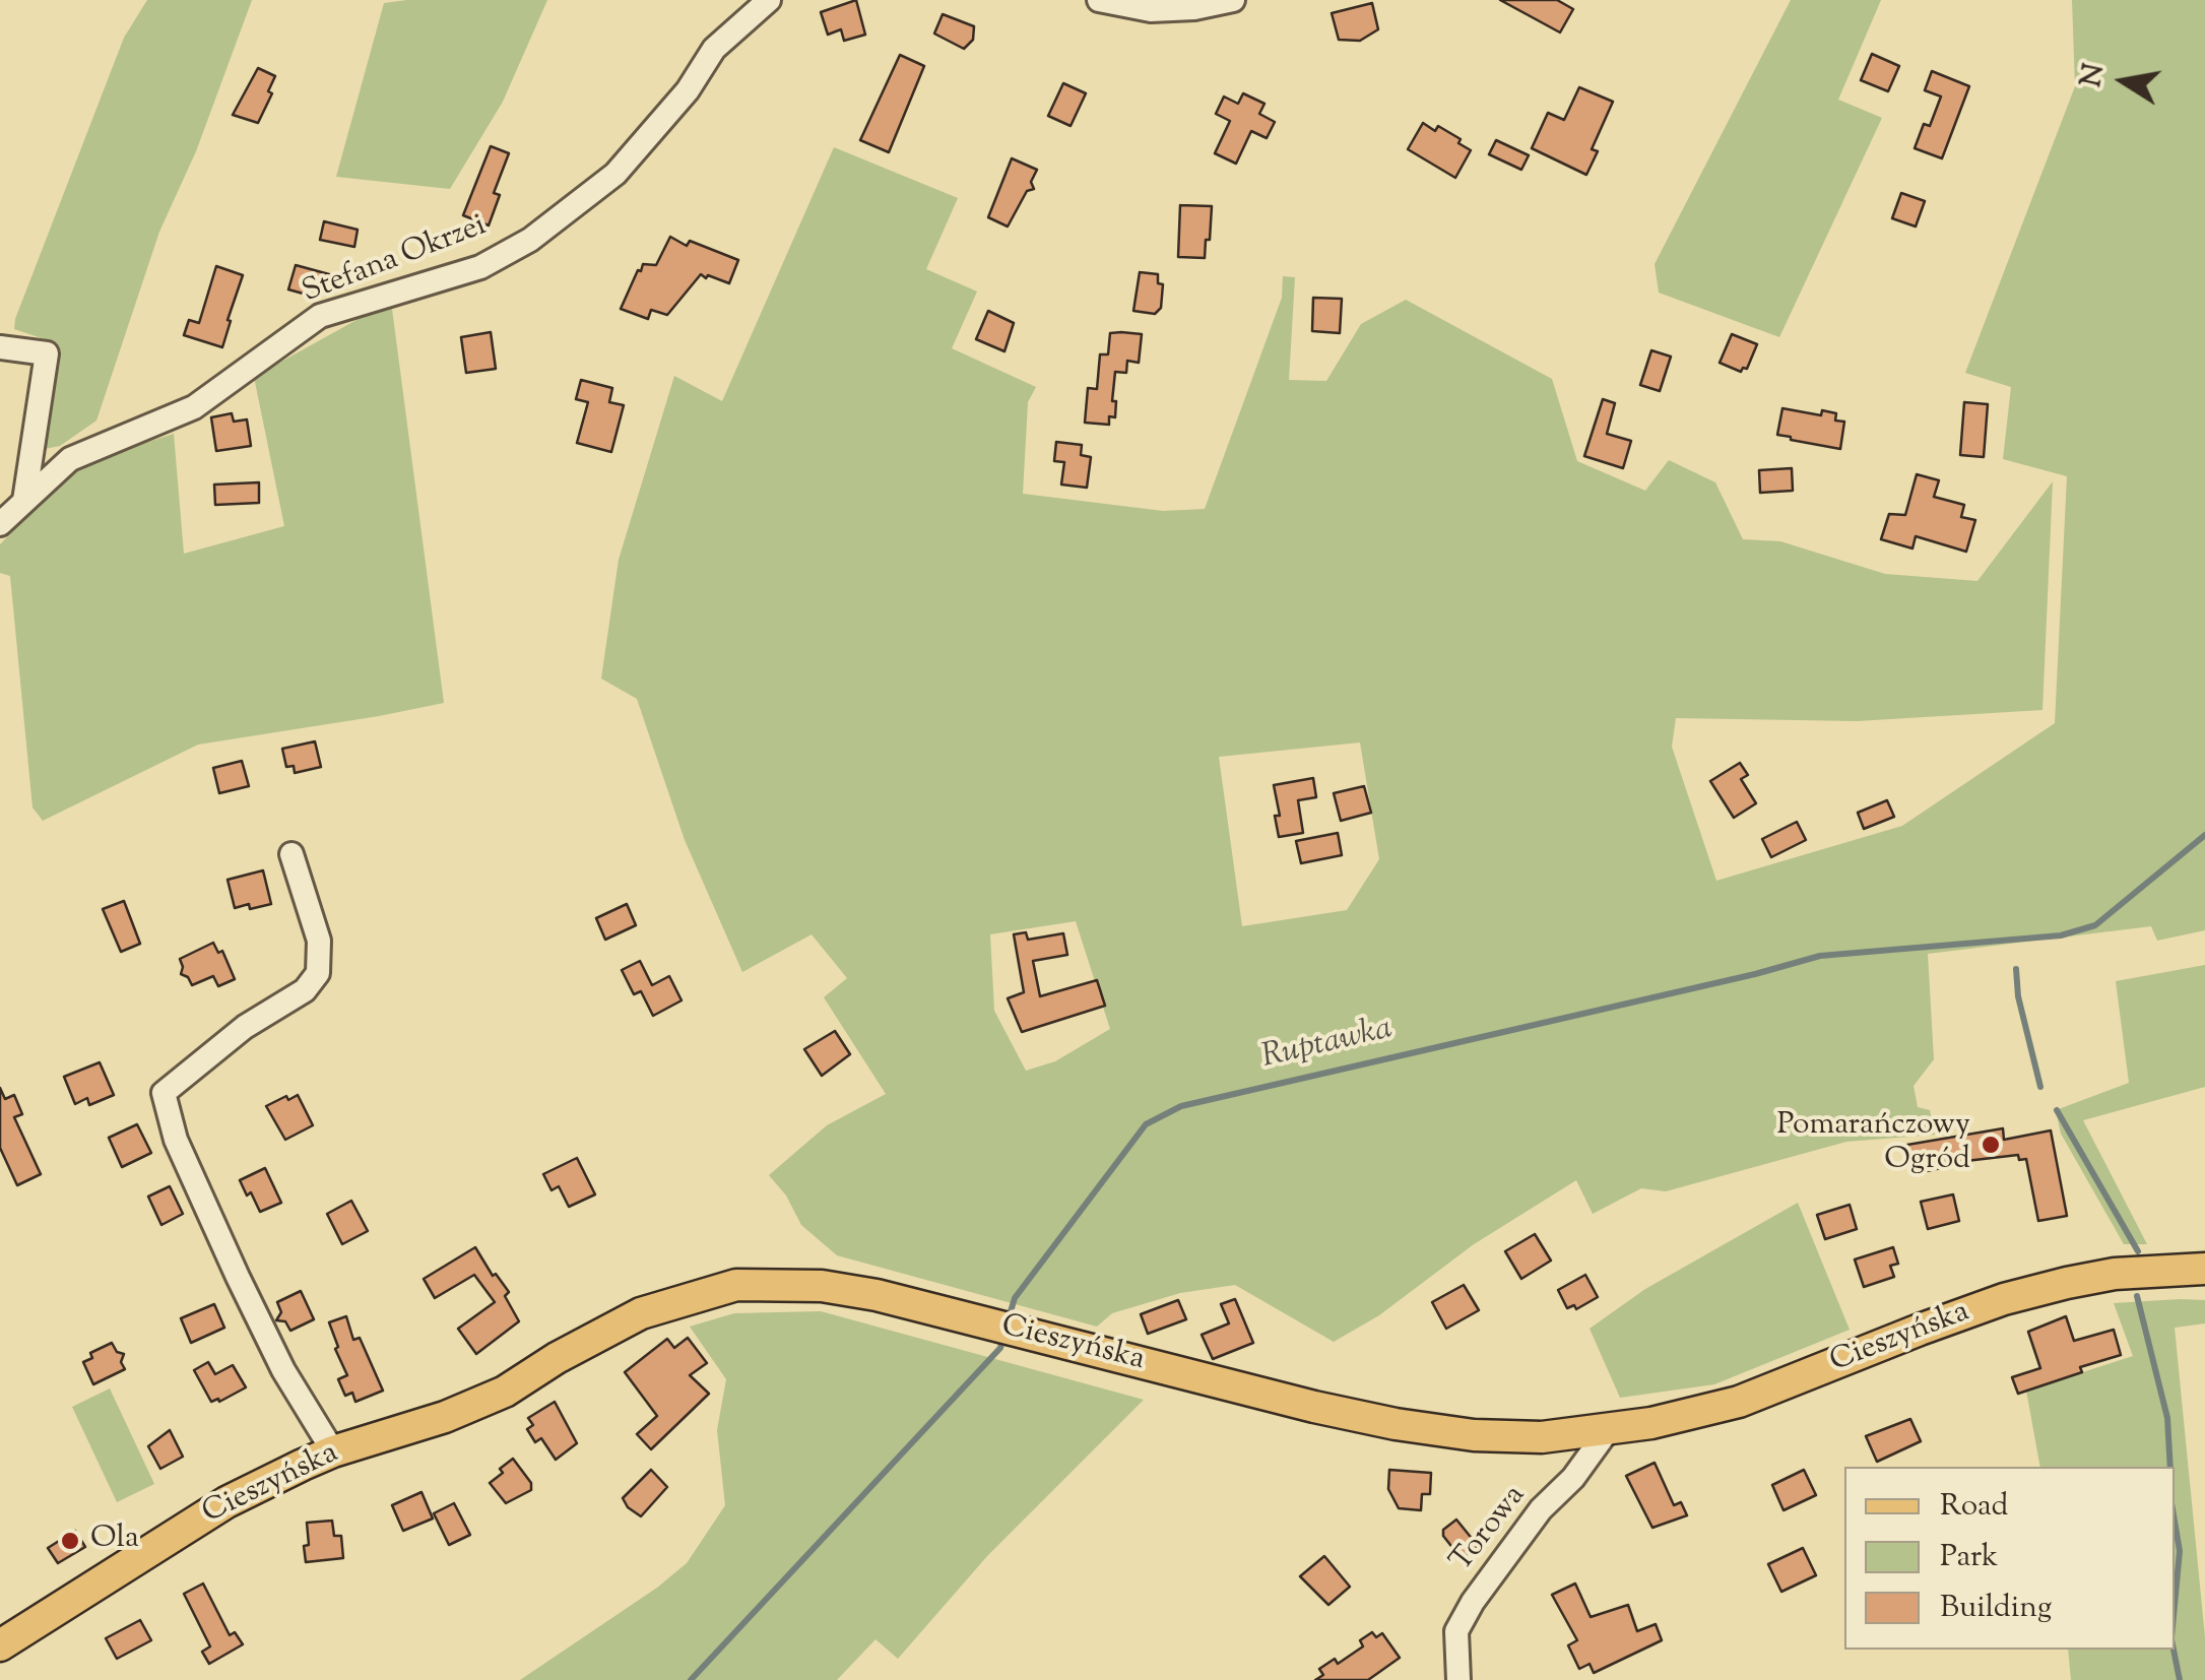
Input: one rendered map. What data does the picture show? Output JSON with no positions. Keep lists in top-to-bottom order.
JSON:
{
  "streets": {
    "main road": ["Cieszyńska"],
    "street": ["Stefana Okrzei", "Torowa"]
  },
  "crossings": [
    ["Cieszyńska", "Torowa"]
  ],
  "water": ["Ruptawka"],
  "places": ["Pomarańczowy Ogród", "Ola"],
  "legend": ["Road", "Park", "Building"],
  "north": "left"
}
